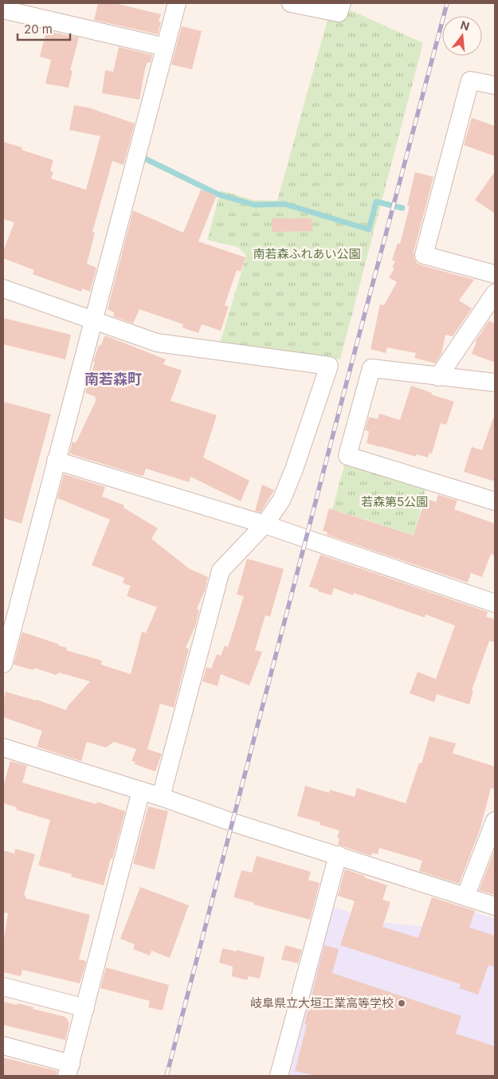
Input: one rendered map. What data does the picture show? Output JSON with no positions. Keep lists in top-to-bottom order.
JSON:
{
  "districts": ["南若森町"],
  "parks": ["南若森ふれあい公園", "若森第5公園"],
  "places": ["岐阜県立大垣工業高等学校"],
  "scale_bar": "20 m",
  "north": "top"
}
